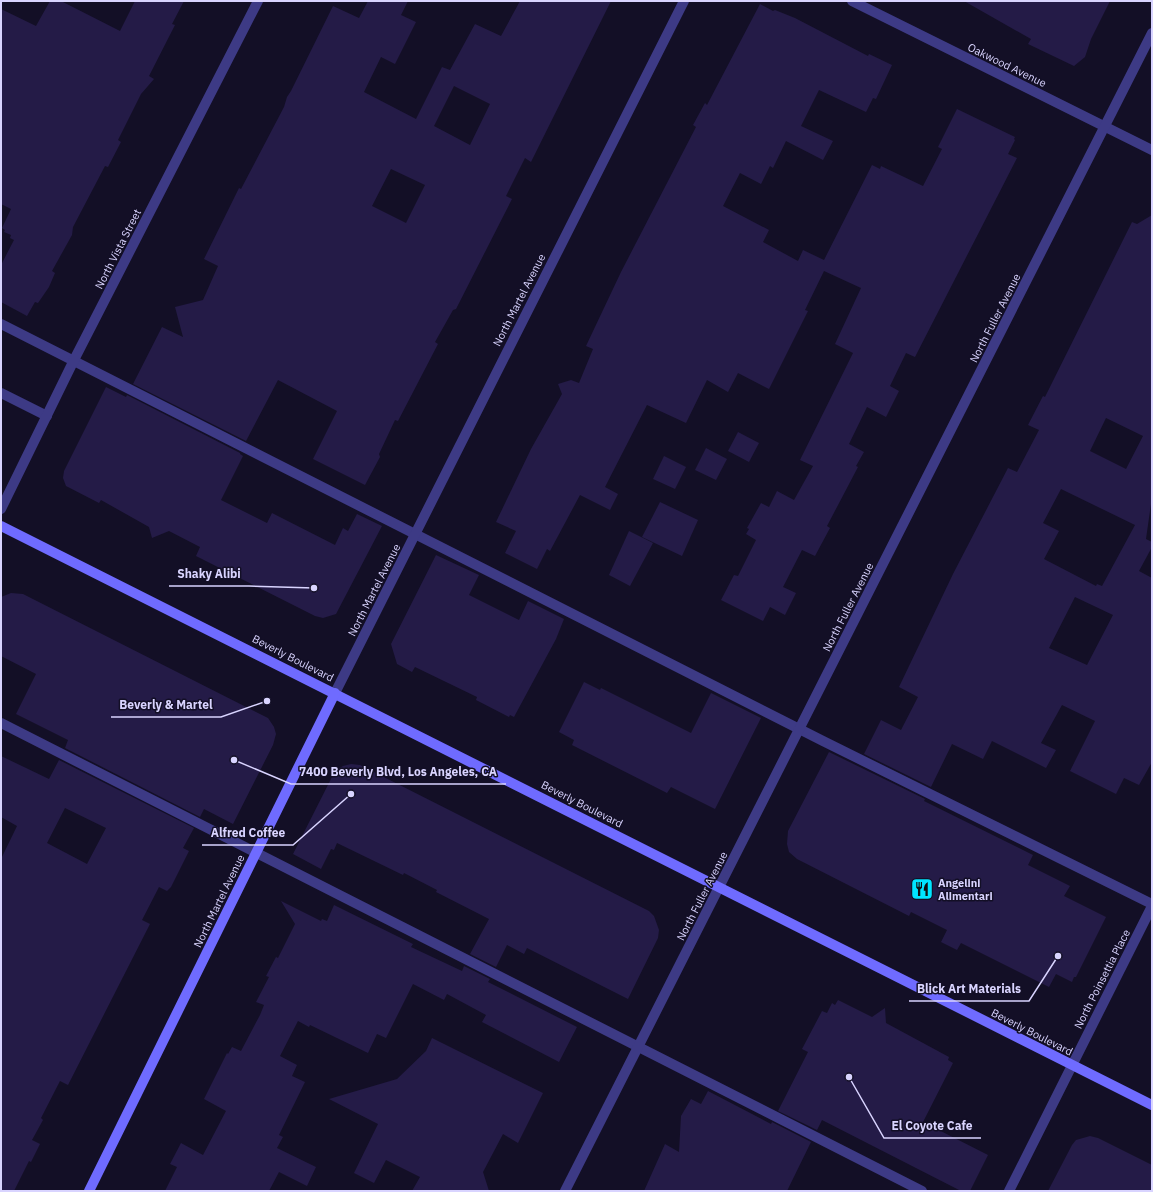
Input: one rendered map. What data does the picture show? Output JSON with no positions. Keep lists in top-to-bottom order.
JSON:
{
  "streets": {
    "main road": ["North Martel Avenue", "Beverly Boulevard"],
    "street": [
      "Oakwood Avenue",
      "North Vista Street",
      "North Fuller Avenue",
      "North Poinsettia Place"
    ]
  },
  "crossings": [
    ["Oakwood Avenue", "North Fuller Avenue"],
    ["North Martel Avenue", "Beverly Boulevard"],
    ["North Fuller Avenue", "Beverly Boulevard"],
    ["Beverly Boulevard", "North Poinsettia Place"]
  ],
  "places": {
    "other": [
      "Shaky Alibi",
      "Beverly & Martel",
      "7400 Beverly Blvd, Los Angeles, CA",
      "Alfred Coffee",
      "Blick Art Materials",
      "El Coyote Cafe"
    ],
    "restaurant": ["Angelini Alimentari"]
  }
}
